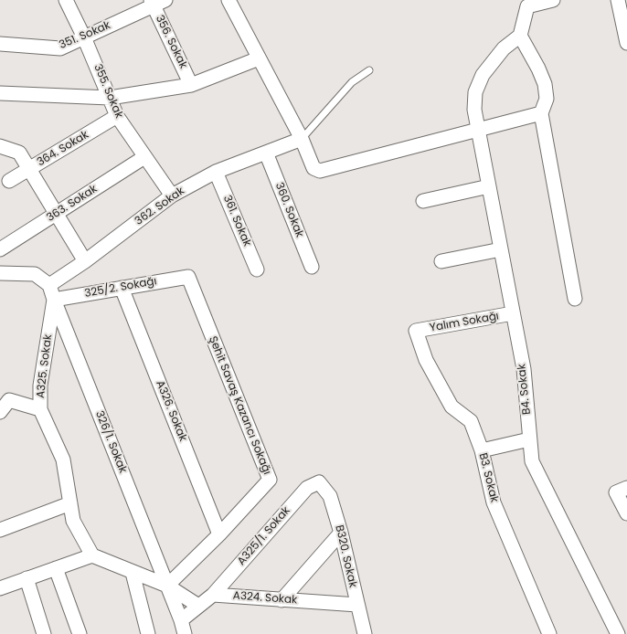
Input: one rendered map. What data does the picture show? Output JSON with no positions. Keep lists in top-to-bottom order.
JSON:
{
  "streets": {
    "street": [
      "351. Sokak",
      "356. Sokak",
      "355. Sokak",
      "364. Sokak",
      "363. Sokak",
      "362. Sokak",
      "360. Sokak",
      "361. Sokak",
      "325/2. Sokağı",
      "Yalım Sokağı",
      "A325. Sokak",
      "B4. Sokak",
      "Şehit Savaş Kazancı Sokağı",
      "A326. Sokak",
      "326/1. Sokak",
      "B3. Sokak",
      "A325/1. Sokak",
      "B320. Sokak",
      "A324. Sokak"
    ]
  },
  "crossings": [
    ["351. Sokak", "356. Sokak"],
    ["351. Sokak", "355. Sokak"],
    ["355. Sokak", "364. Sokak"],
    ["355. Sokak", "363. Sokak"],
    ["355. Sokak", "362. Sokak"],
    ["362. Sokak", "360. Sokak"],
    ["362. Sokak", "361. Sokak"],
    ["362. Sokak", "A325. Sokak"],
    ["325/2. Sokağı", "A325. Sokak"],
    ["325/2. Sokağı", "Şehit Savaş Kazancı Sokağı"],
    ["325/2. Sokağı", "A326. Sokak"],
    ["325/2. Sokağı", "326/1. Sokak"],
    ["Yalım Sokağı", "B4. Sokak"],
    ["Yalım Sokağı", "B3. Sokak"],
    ["A325. Sokak", "326/1. Sokak"],
    ["Şehit Savaş Kazancı Sokağı", "A326. Sokak"],
    ["Şehit Savaş Kazancı Sokağı", "326/1. Sokak"],
    ["A325/1. Sokak", "B320. Sokak"],
    ["A325/1. Sokak", "A324. Sokak"],
    ["B320. Sokak", "A324. Sokak"]
  ]
}
